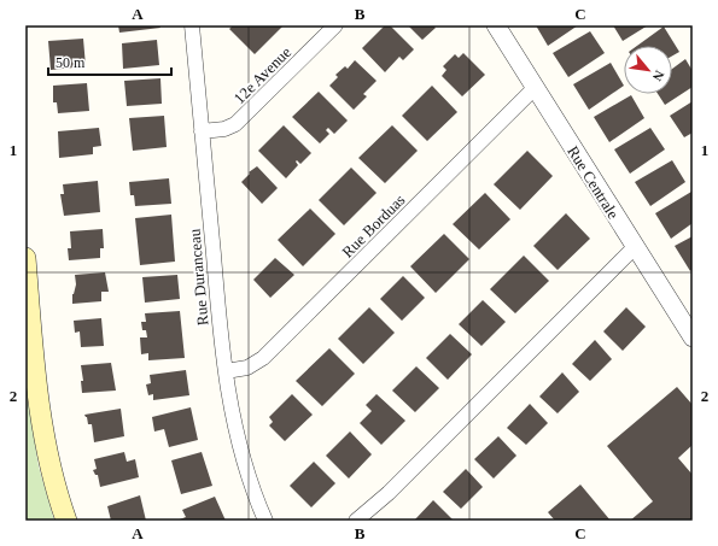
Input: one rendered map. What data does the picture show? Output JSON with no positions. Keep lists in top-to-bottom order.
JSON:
{
  "streets": {
    "street": [
      "12e Avenue",
      "Rue Centrale",
      "Rue Borduas",
      "Rue Duranceau"
    ]
  },
  "crossings": [
    ["12e Avenue", "Rue Duranceau"],
    ["Rue Centrale", "Rue Borduas"],
    ["Rue Borduas", "Rue Duranceau"]
  ],
  "scale_bar": "50 m",
  "north": "bottom right",
  "grid": {
    "columns": ["A", "B", "C"],
    "rows": ["1", "2"]
  }
}
